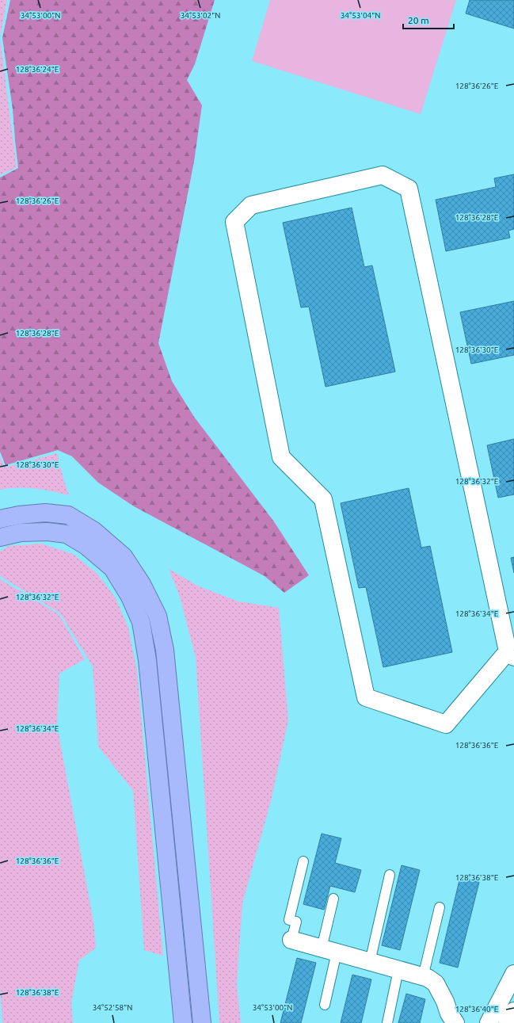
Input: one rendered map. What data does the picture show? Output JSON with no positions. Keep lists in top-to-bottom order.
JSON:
{
  "scale_bar": "20 m",
  "coordinates": [
    "34°53'00\"N",
    "34°53'02\"N",
    "34°53'04\"N",
    "128°36'24\"E",
    "128°36'26\"E",
    "128°36'28\"E",
    "128°36'30\"E",
    "128°36'32\"E",
    "128°36'34\"E",
    "128°36'36\"E",
    "128°36'38\"E",
    "34°52'58\"N",
    "128°36'40\"E"
  ]
}
